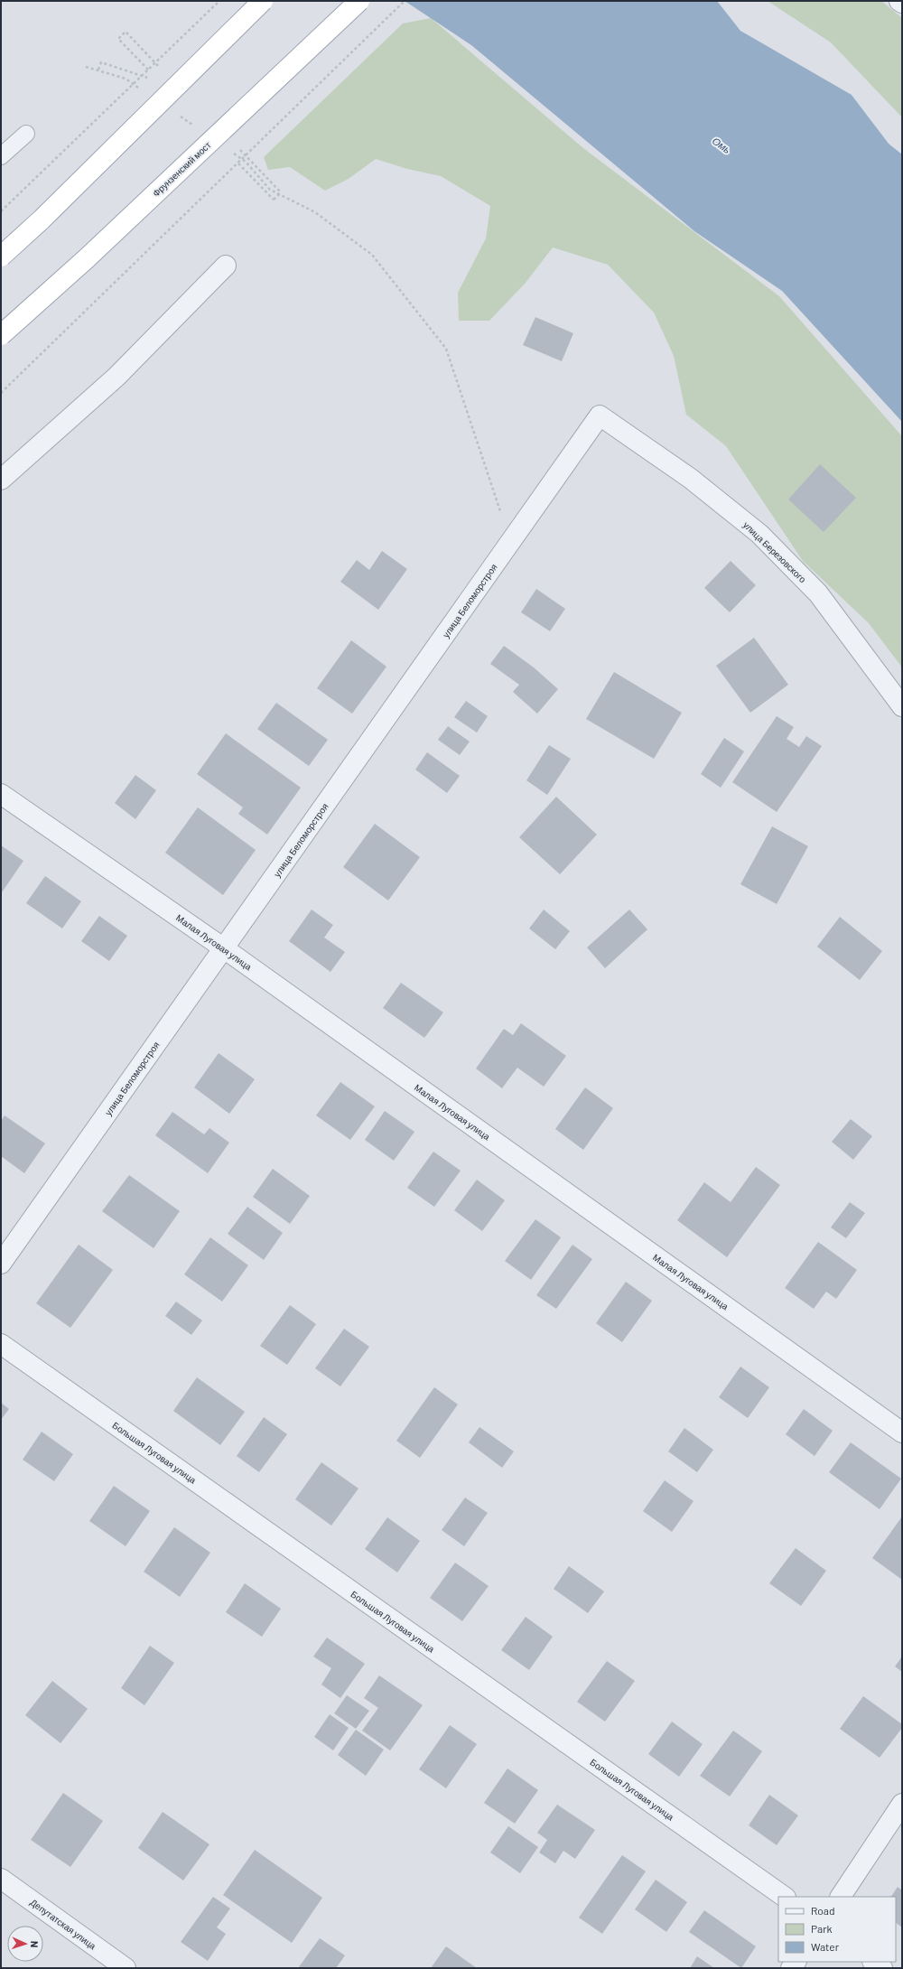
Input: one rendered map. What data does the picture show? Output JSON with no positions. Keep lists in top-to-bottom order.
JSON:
{
  "streets": {
    "main road": ["Фрунзенский мост"],
    "street": [
      "улица Березовского",
      "улица Беломорстроя",
      "Малая Луговая улица",
      "Большая Луговая улица",
      "Депутатская улица"
    ]
  },
  "crossings": [
    ["улица Березовского", "улица Беломорстроя"],
    ["улица Беломорстроя", "Малая Луговая улица"]
  ],
  "water": ["Омь"],
  "legend": ["Road", "Park", "Water"],
  "north": "right"
}
